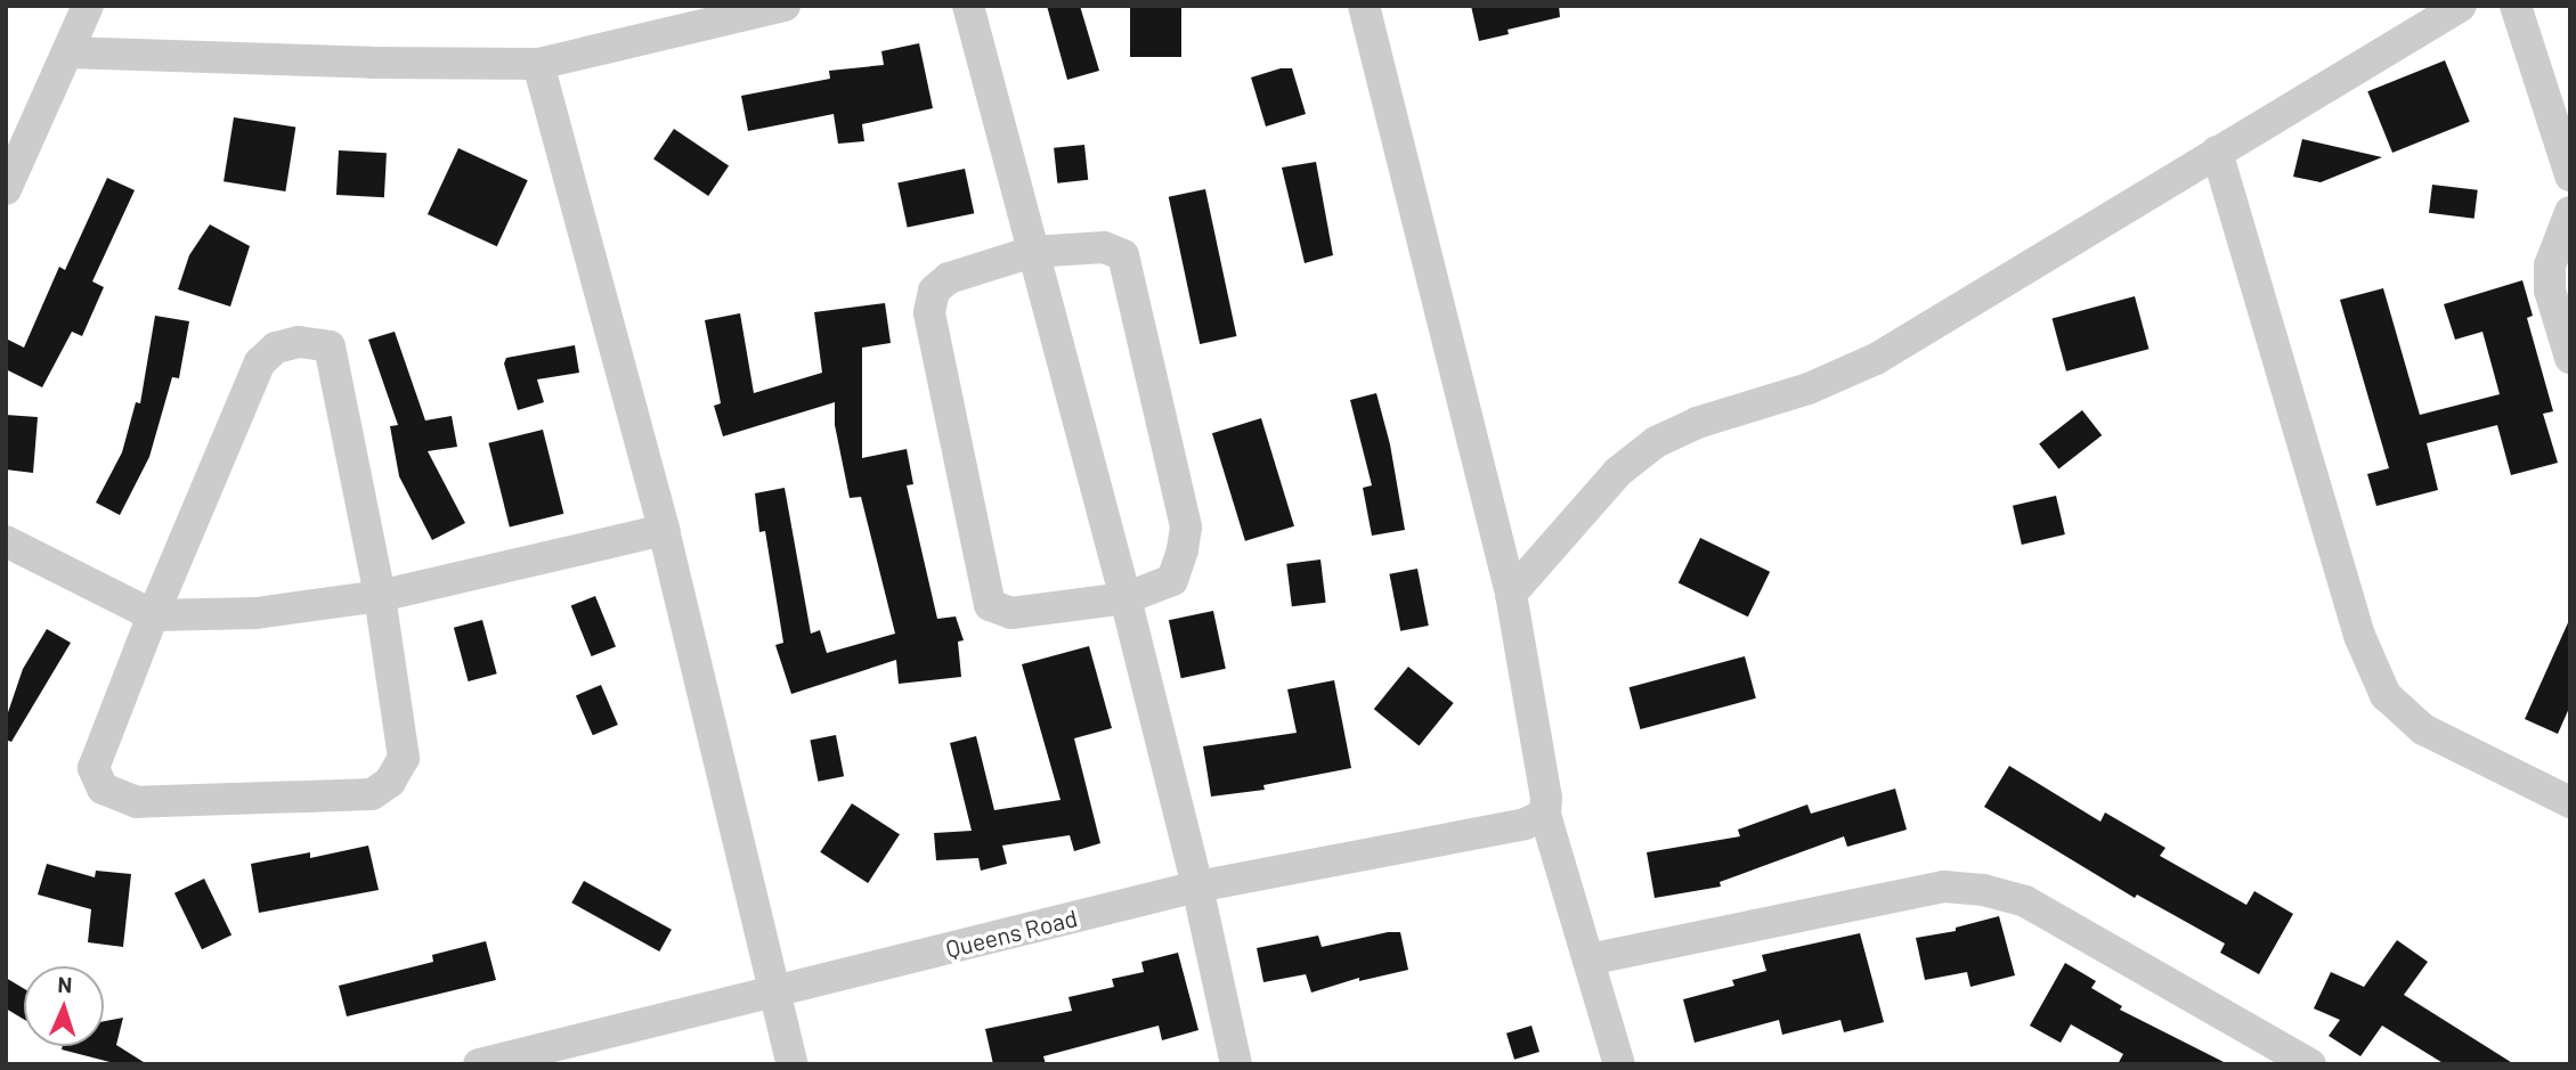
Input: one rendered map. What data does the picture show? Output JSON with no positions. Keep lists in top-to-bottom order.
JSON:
{
  "streets": {
    "street": ["Queens Road"]
  },
  "north": "top"
}
